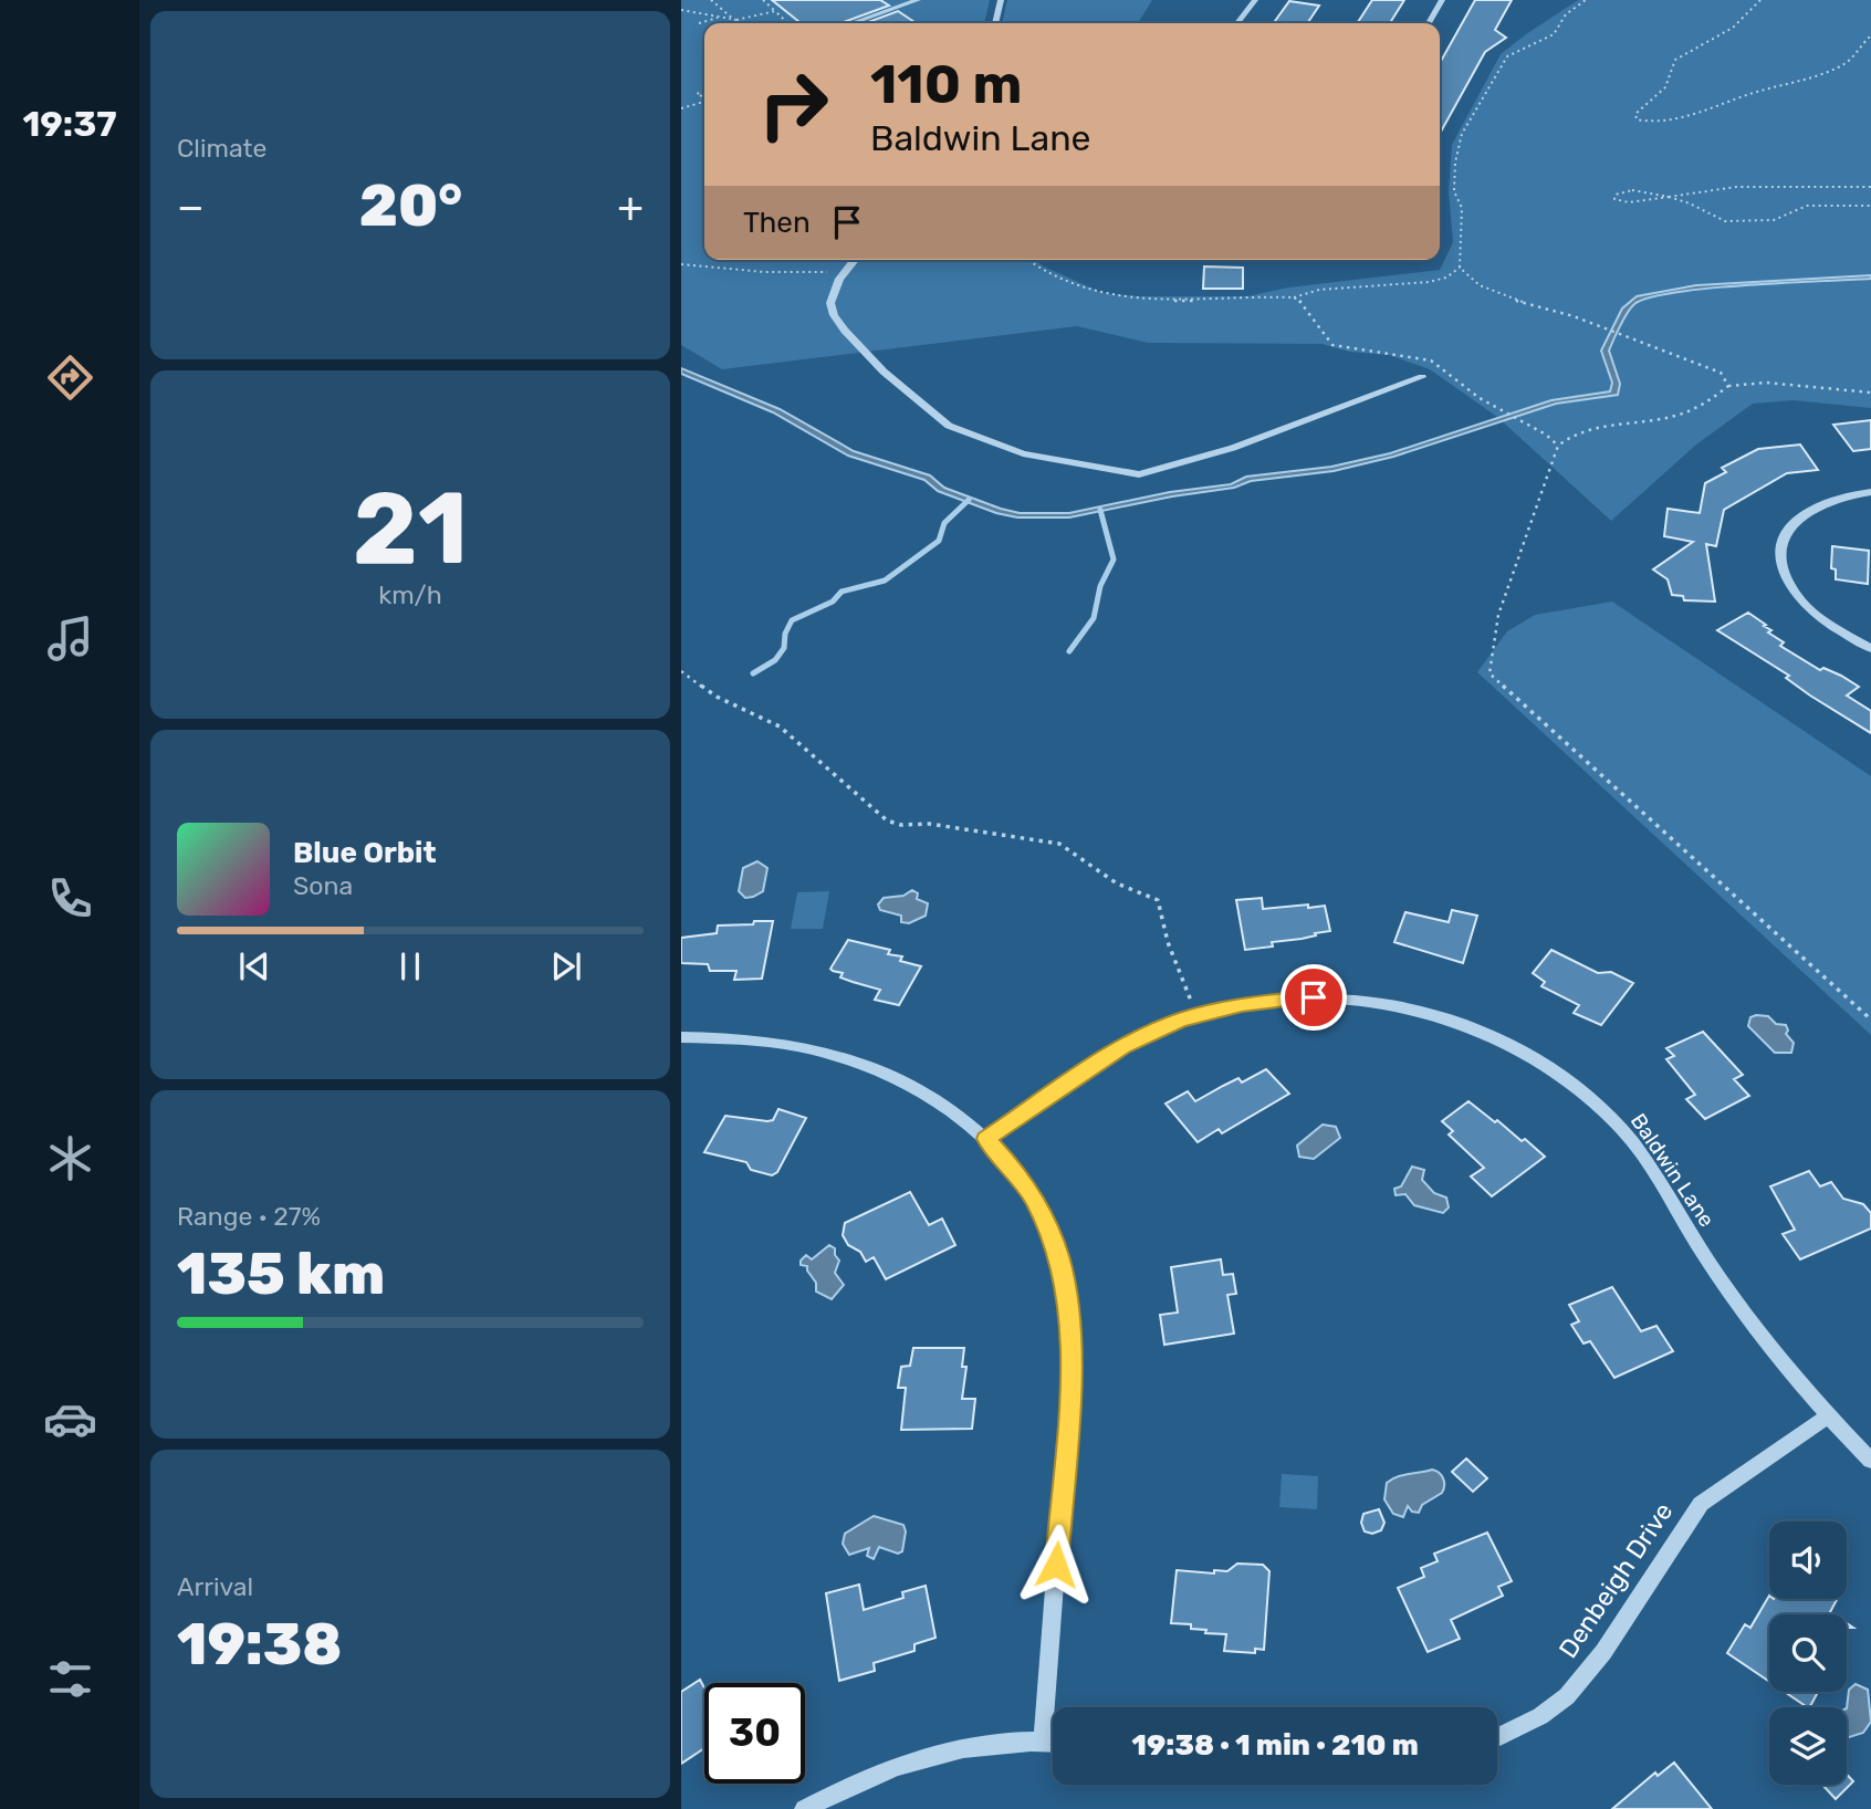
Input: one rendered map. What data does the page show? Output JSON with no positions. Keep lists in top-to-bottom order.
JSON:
{
  "streets": {
    "street": ["Baldwin Lane", "Denbeigh Drive"]
  },
  "crossings": [
    ["Baldwin Lane", "Denbeigh Drive"]
  ],
  "page": {
    "tabs": "19:37",
    "tile": [
      "Climate",
      ["21", "km/h"],
      ["Range · 27%", "135 km"],
      ["Arrival", "19:38"]
    ],
    "turn": ["110 m", "Baldwin Lane"],
    "heat": ["−", "20°", "+"],
    "then": "Then",
    "song": ["Blue Orbit", "Sona"],
    "limit": "30",
    "trip": "19:38 · 1 min · 210 m"
  }
}
